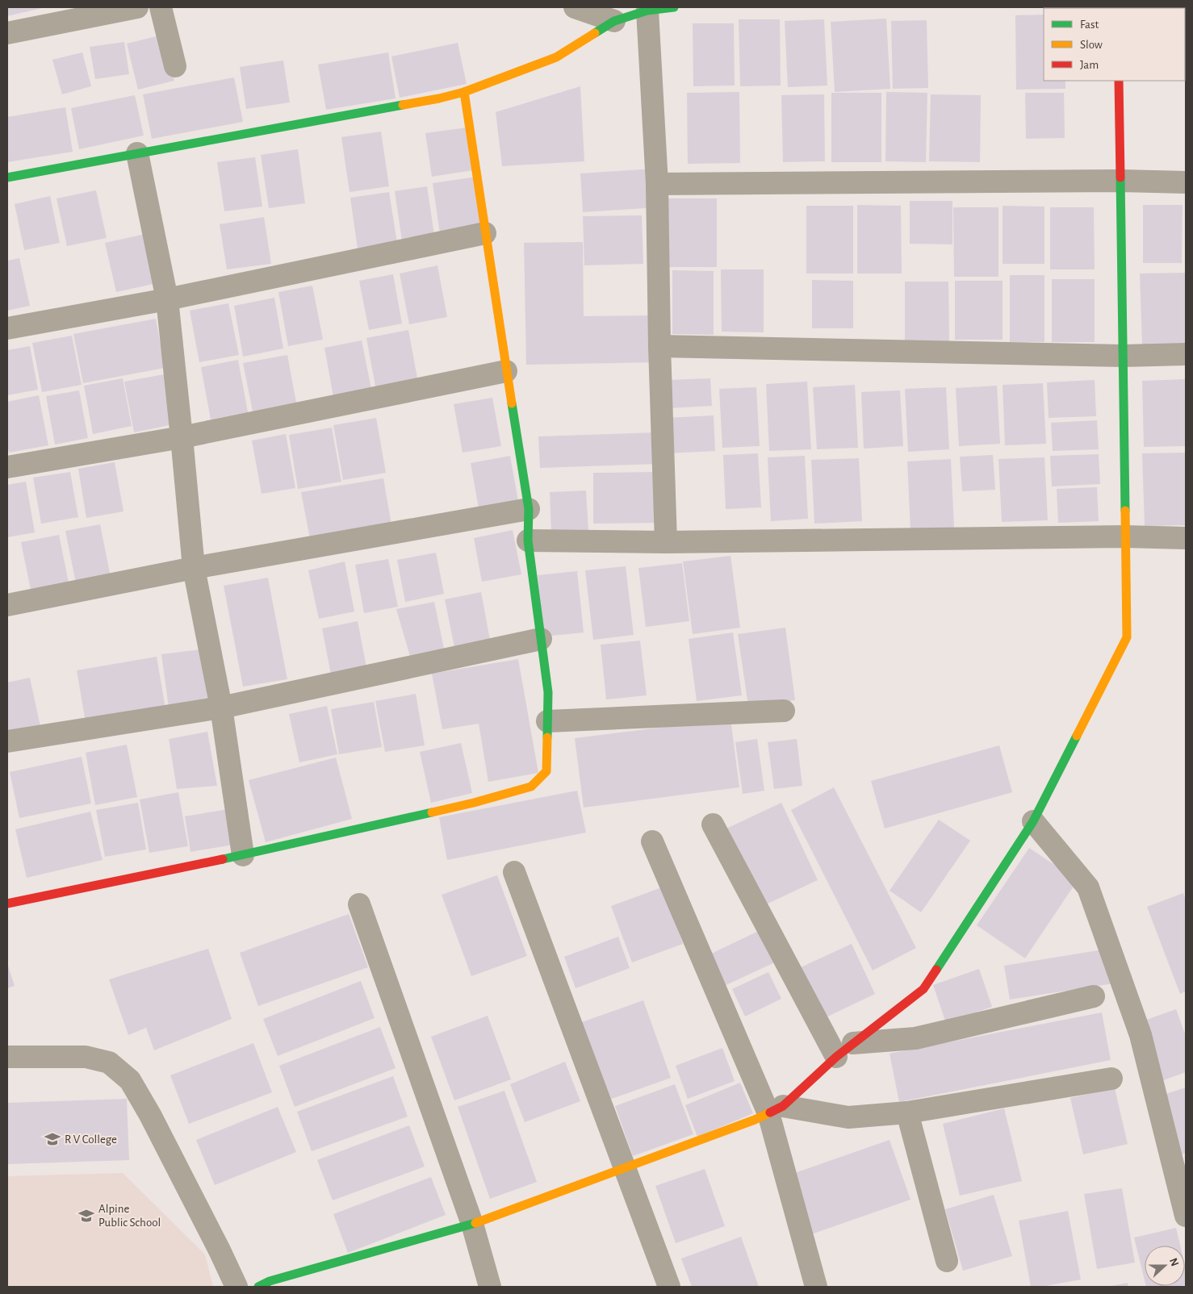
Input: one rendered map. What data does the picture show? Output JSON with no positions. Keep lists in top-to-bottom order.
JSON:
{
  "places": {
    "school or university": ["R V College", "Alpine Public School"]
  },
  "legend": ["Fast", "Slow", "Jam"],
  "north": "right"
}
